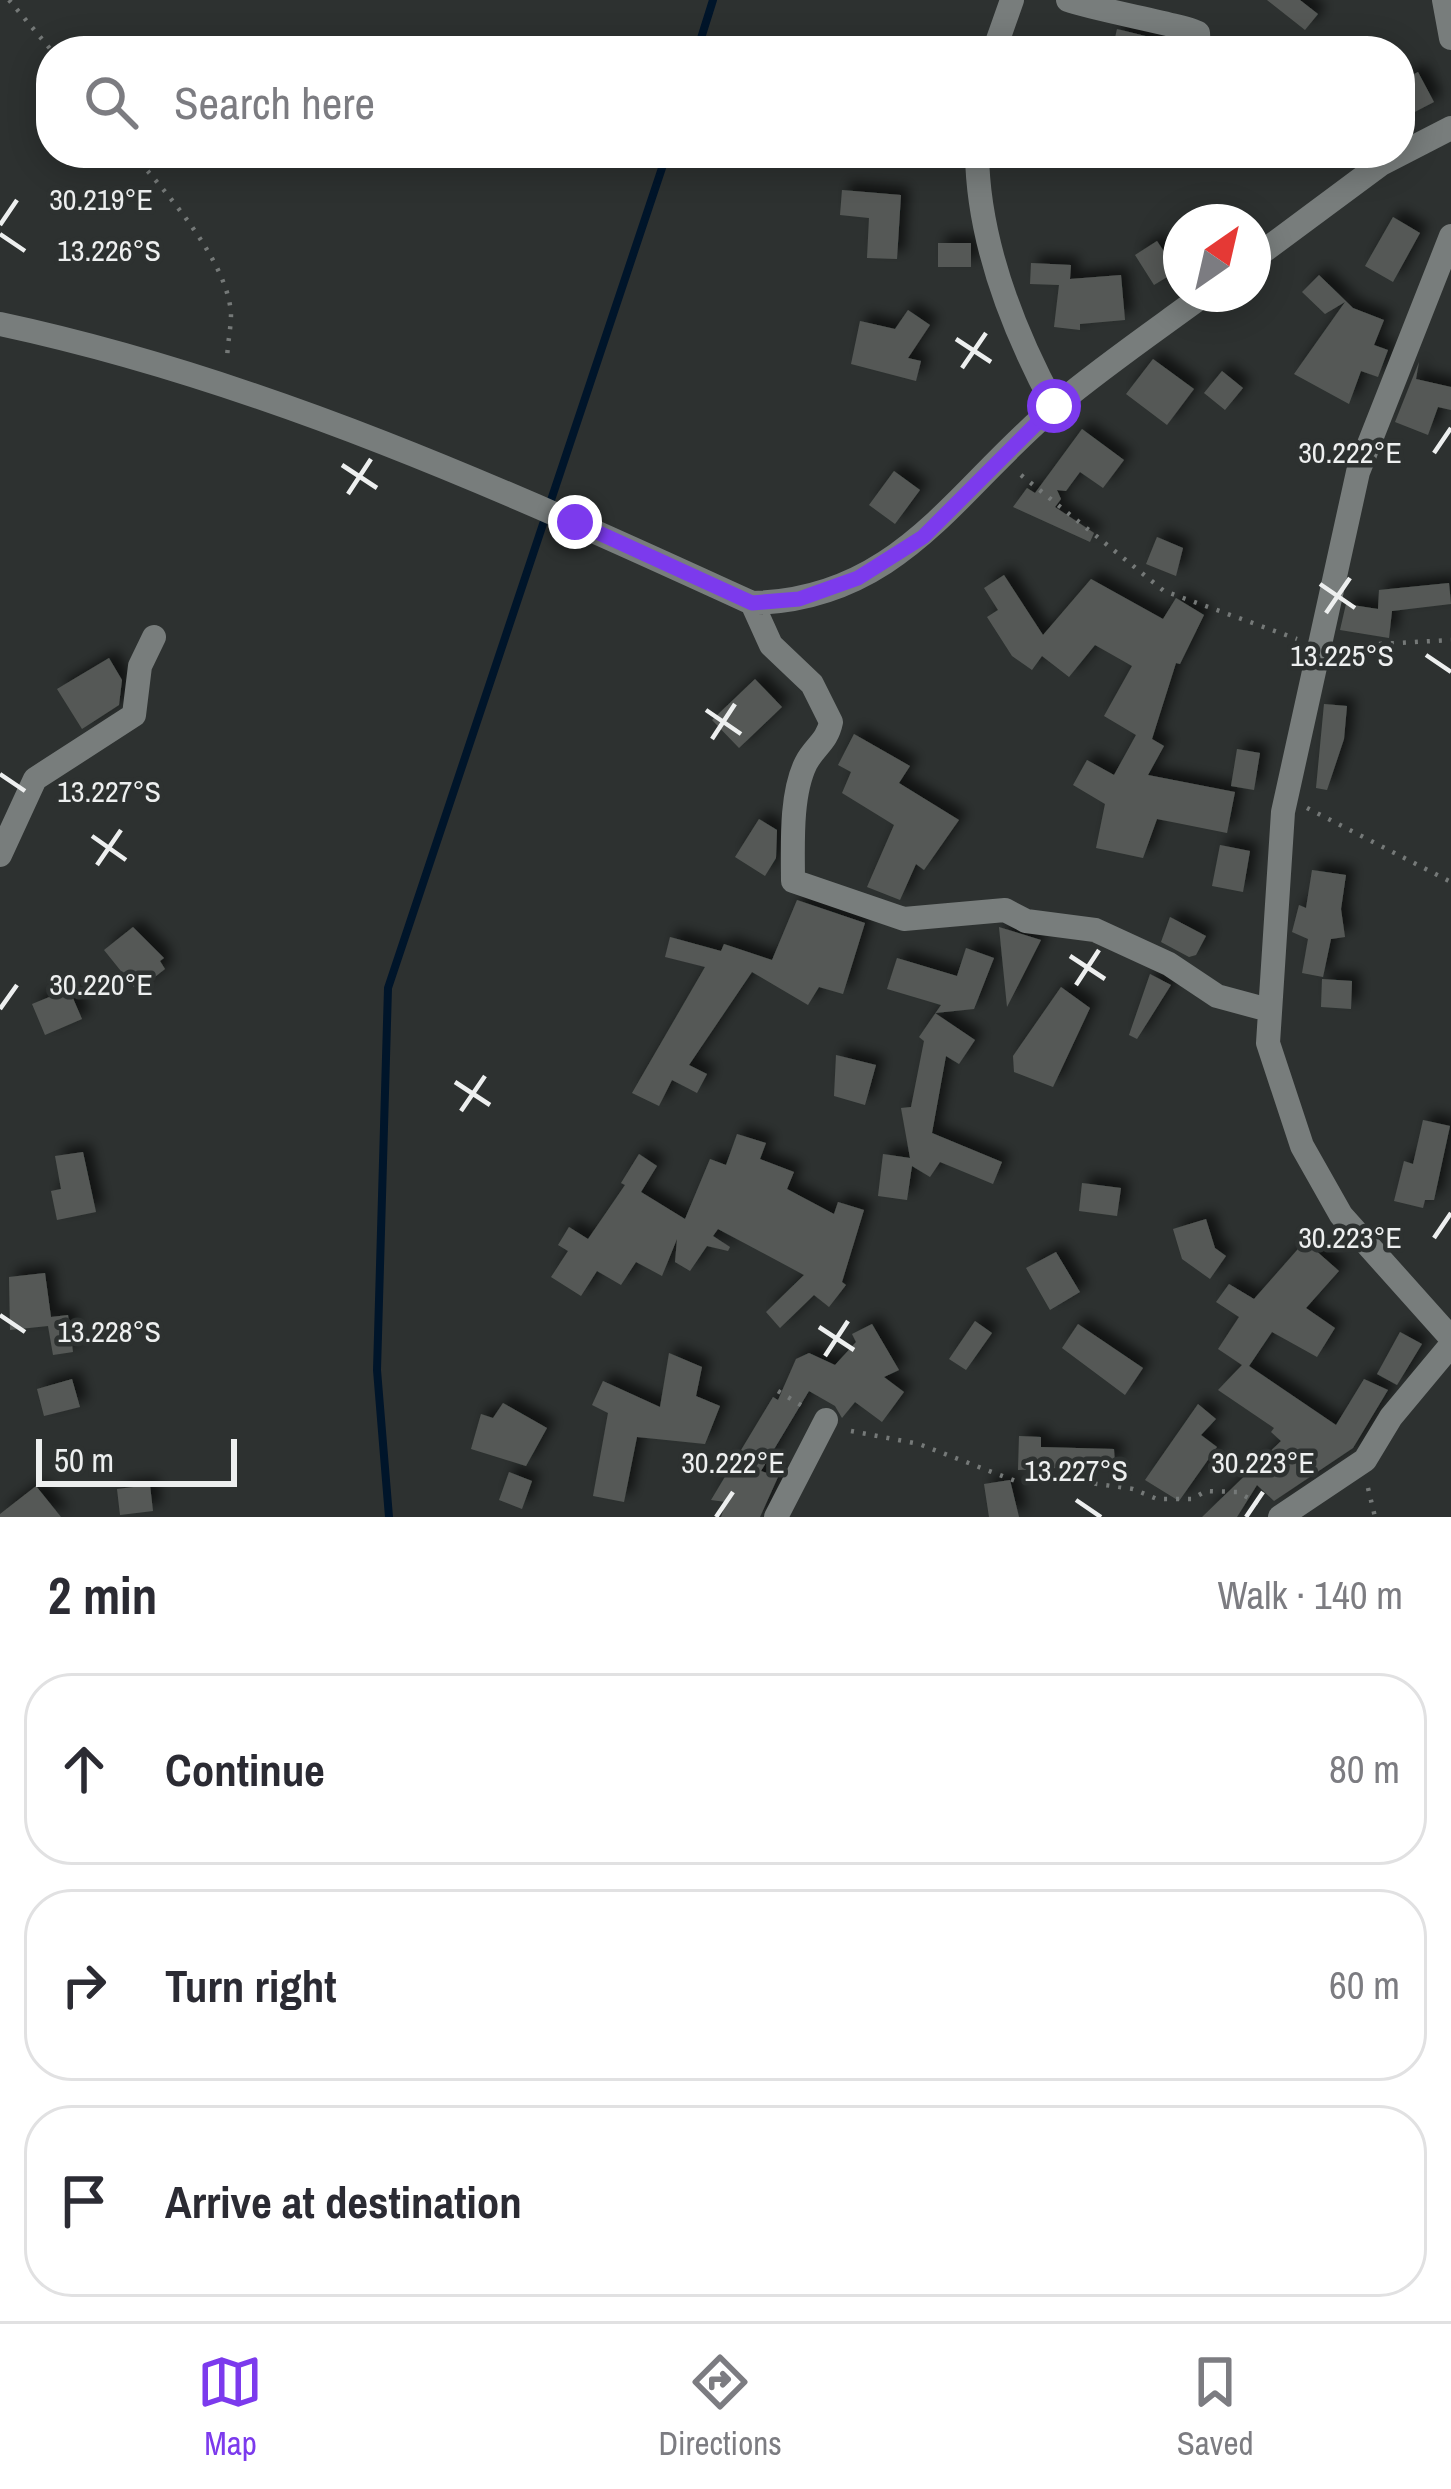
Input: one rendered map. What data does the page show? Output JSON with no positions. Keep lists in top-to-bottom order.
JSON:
{
  "scale_bar": "50 m",
  "north": "top right",
  "page": {
    "search": "Search here",
    "scale": "50 m",
    "heading": ["2 min", "Walk · 140 m"],
    "list": [
      ["Continue", "80 m"],
      ["Turn right", "60 m"],
      "Arrive at destination"
    ],
    "nav": ["Map", "Directions", "Saved"]
  },
  "coordinates": [
    "30.219°E",
    "13.226°S",
    "30.222°E",
    "13.225°S",
    "13.227°S",
    "30.220°E",
    "30.223°E",
    "13.228°S"
  ]
}
